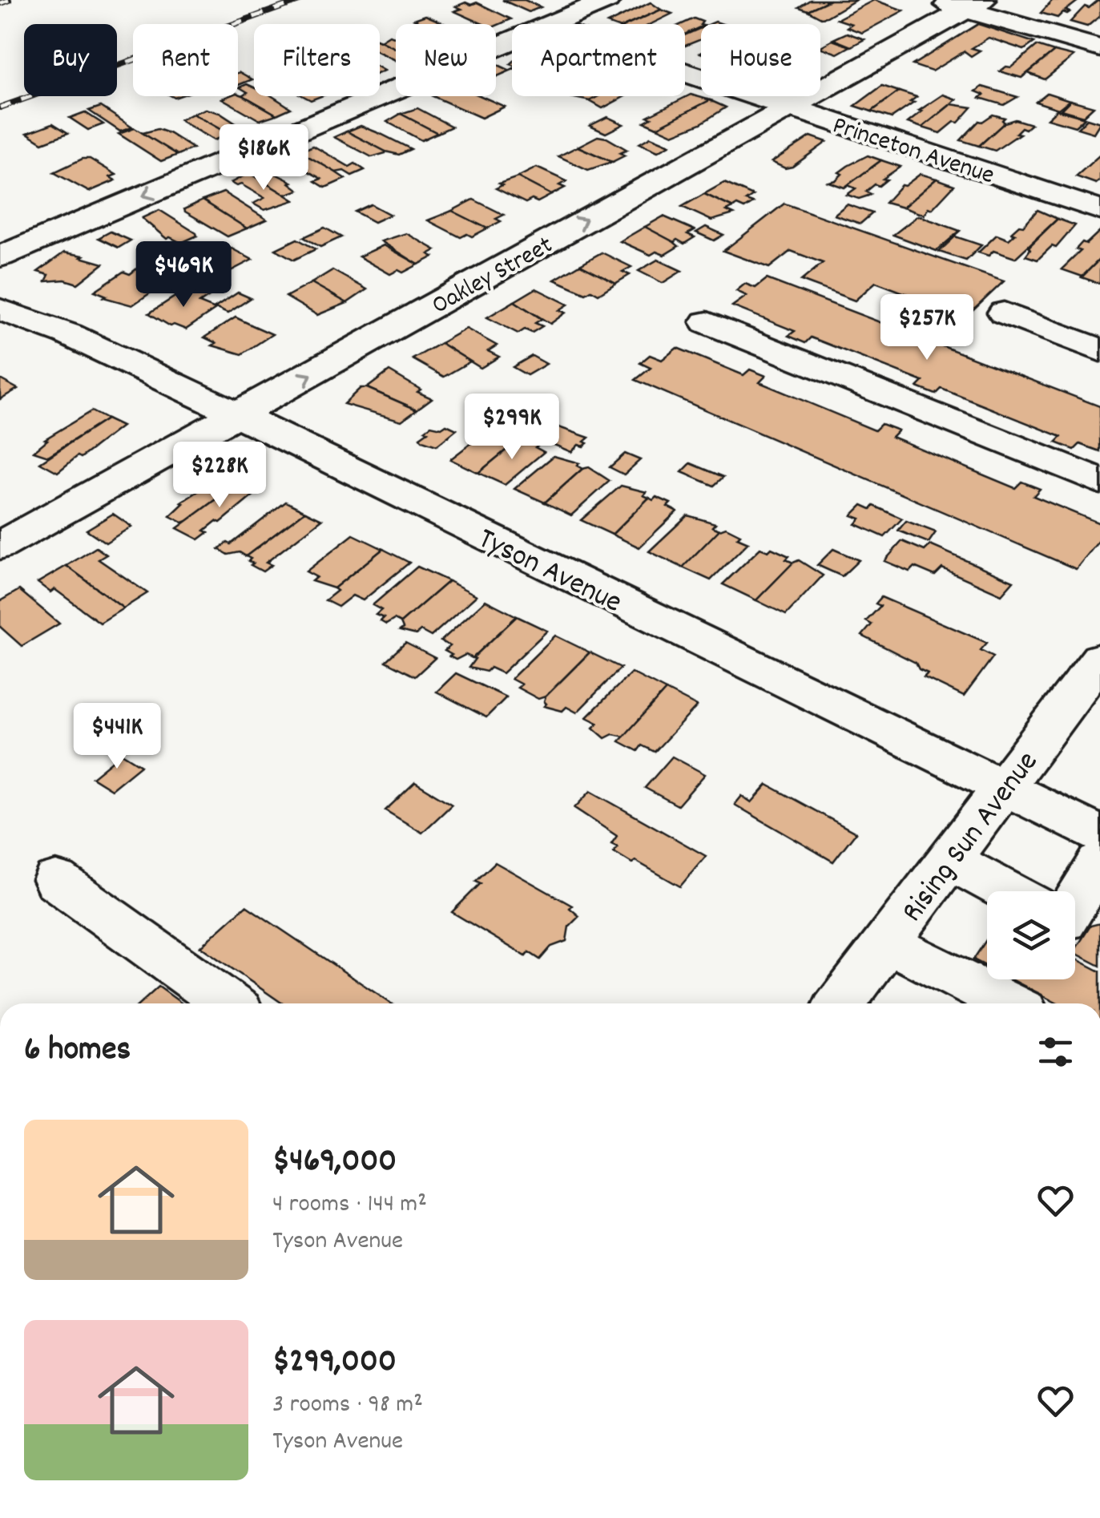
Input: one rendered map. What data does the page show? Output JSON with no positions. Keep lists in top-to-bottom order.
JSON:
{
  "streets": {
    "street": [
      "Princeton Avenue",
      "Oakley Street",
      "Tyson Avenue",
      "Rising Sun Avenue"
    ]
  },
  "crossings": [
    ["Princeton Avenue", "Oakley Street"],
    ["Oakley Street", "Tyson Avenue"],
    ["Tyson Avenue", "Rising Sun Avenue"]
  ],
  "page": {
    "chip": [
      "Buy",
      "Rent",
      "Filters",
      "New",
      "Apartment",
      "House"
    ],
    "price": [
      "$186K",
      "$469K",
      "$257K",
      "$299K",
      "$228K",
      "$441K"
    ],
    "heading": "6 homes",
    "list": [
      {
        "name": "$469,000",
        "note": "4 rooms · 144 m² · Tyson Avenue"
      },
      {
        "name": "$299,000",
        "note": "3 rooms · 98 m² · Tyson Avenue"
      }
    ]
  }
}
